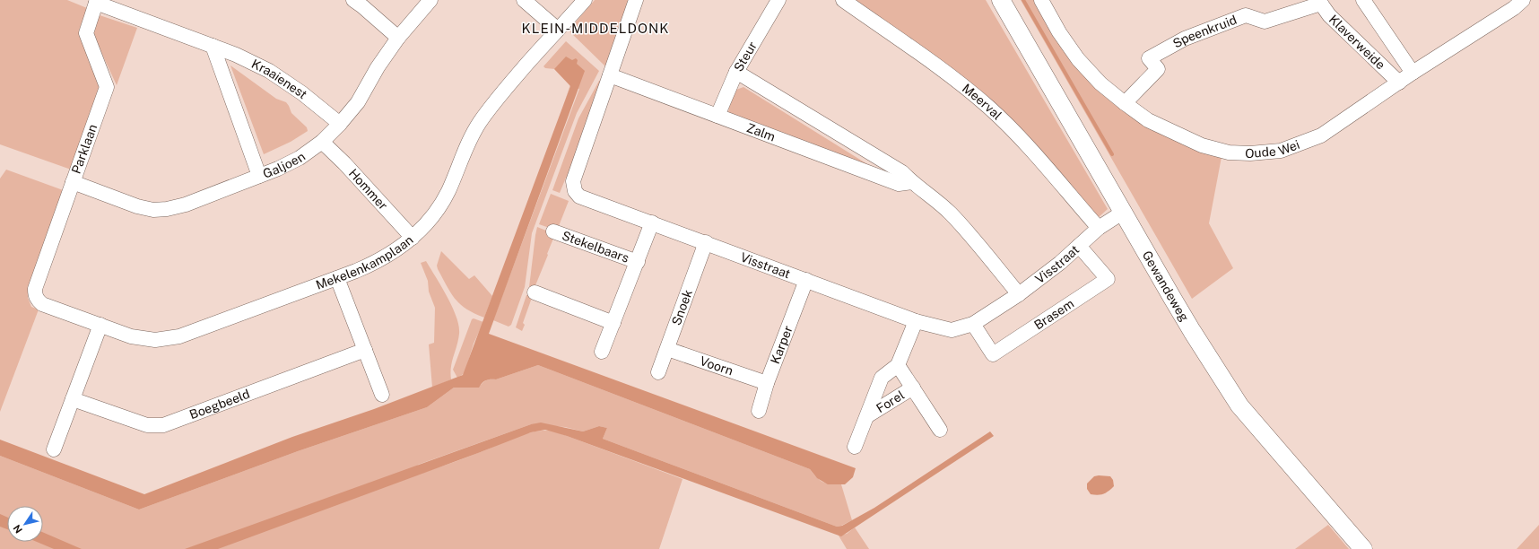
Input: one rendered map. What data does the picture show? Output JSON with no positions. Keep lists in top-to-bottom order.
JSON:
{
  "streets": {
    "street": [
      "Speenkruid",
      "Klaverweide",
      "Steur",
      "Kraaienest",
      "Meerval",
      "Zalm",
      "Oude Wei",
      "Parklaan",
      "Galjoen",
      "Hommer",
      "Stekelbaars",
      "Mekelenkamplaan",
      "Visstraat",
      "Gewandeweg",
      "Snoek",
      "Brasem",
      "Karper",
      "Voorn",
      "Forel",
      "Boegbeeld"
    ]
  },
  "crossings": [
    ["Speenkruid", "Klaverweide"],
    ["Speenkruid", "Oude Wei"],
    ["Klaverweide", "Oude Wei"],
    ["Steur", "Zalm"],
    ["Kraaienest", "Parklaan"],
    ["Kraaienest", "Galjoen"],
    ["Meerval", "Visstraat"],
    ["Zalm", "Visstraat"],
    ["Parklaan", "Galjoen"],
    ["Parklaan", "Mekelenkamplaan"],
    ["Galjoen", "Hommer"],
    ["Hommer", "Mekelenkamplaan"],
    ["Stekelbaars", "Visstraat"],
    ["Visstraat", "Gewandeweg"],
    ["Visstraat", "Snoek"],
    ["Visstraat", "Brasem"],
    ["Visstraat", "Karper"],
    ["Visstraat", "Forel"],
    ["Snoek", "Voorn"],
    ["Karper", "Voorn"]
  ],
  "districts": ["KLEIN-MIDDELDONK"],
  "north": "bottom left"
}
